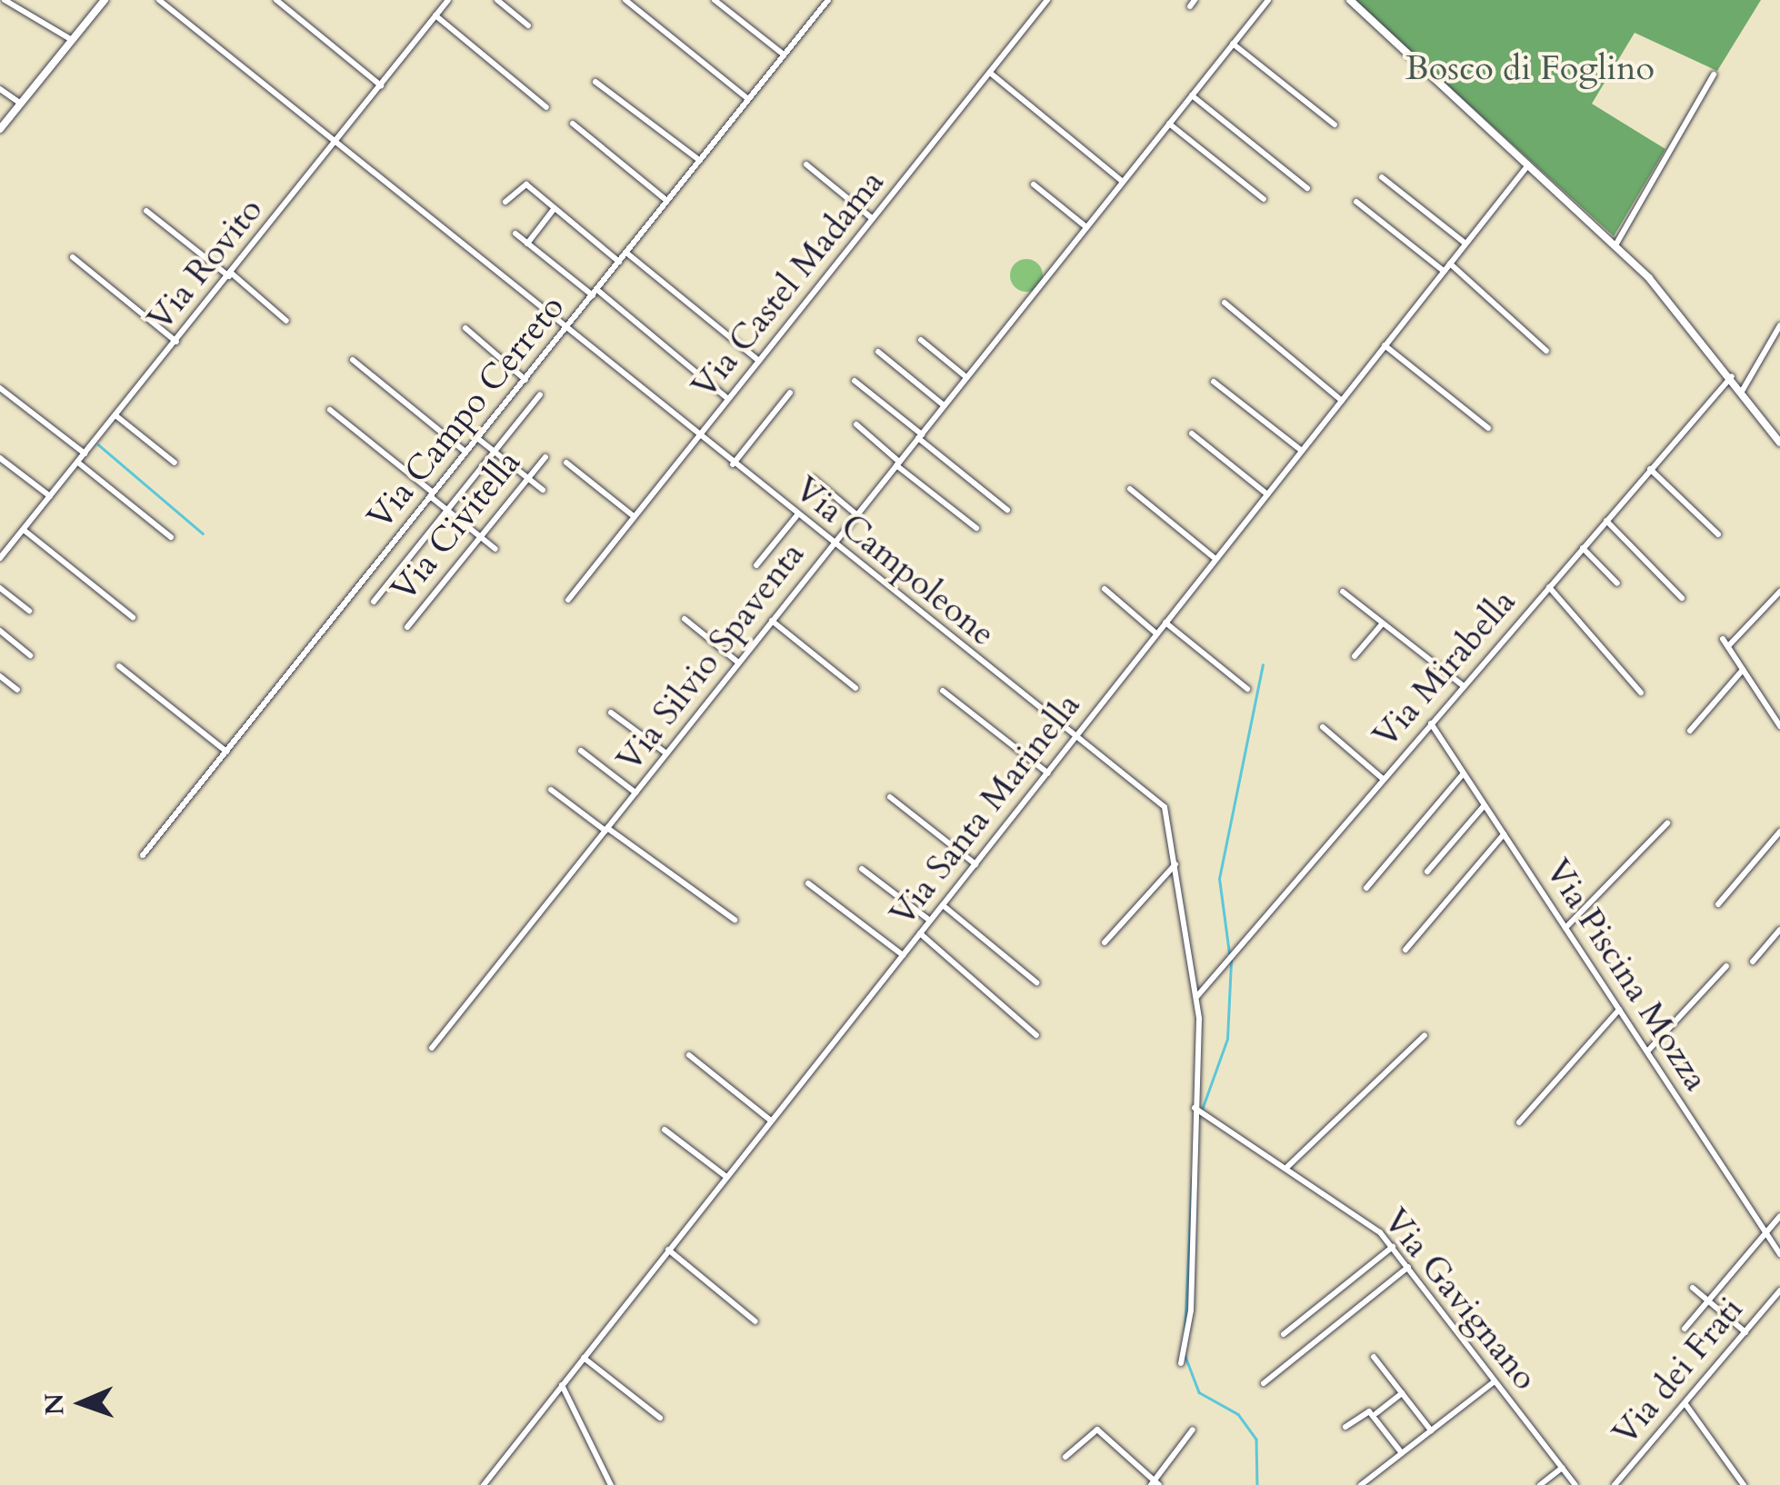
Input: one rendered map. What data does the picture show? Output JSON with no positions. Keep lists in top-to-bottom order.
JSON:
{
  "streets": {
    "street": [
      "Via Rovito",
      "Via Castel Madama",
      "Via Campo Cerreto",
      "Via Civitella",
      "Via Campoleone",
      "Via Silvio Spaventa",
      "Via Mirabella",
      "Via Santa Marinella",
      "Via Piscina Mozza",
      "Via Gavignano",
      "Via dei Frati"
    ]
  },
  "crossings": [
    ["Via Rovito", "Via Campoleone"],
    ["Via Castel Madama", "Via Campoleone"],
    ["Via Campo Cerreto", "Via Campoleone"],
    ["Via Campoleone", "Via Silvio Spaventa"],
    ["Via Campoleone", "Via Mirabella"],
    ["Via Campoleone", "Via Santa Marinella"],
    ["Via Campoleone", "Via Gavignano"],
    ["Via Mirabella", "Via Piscina Mozza"]
  ],
  "parks": ["Bosco di Foglino"],
  "north": "left"
}
